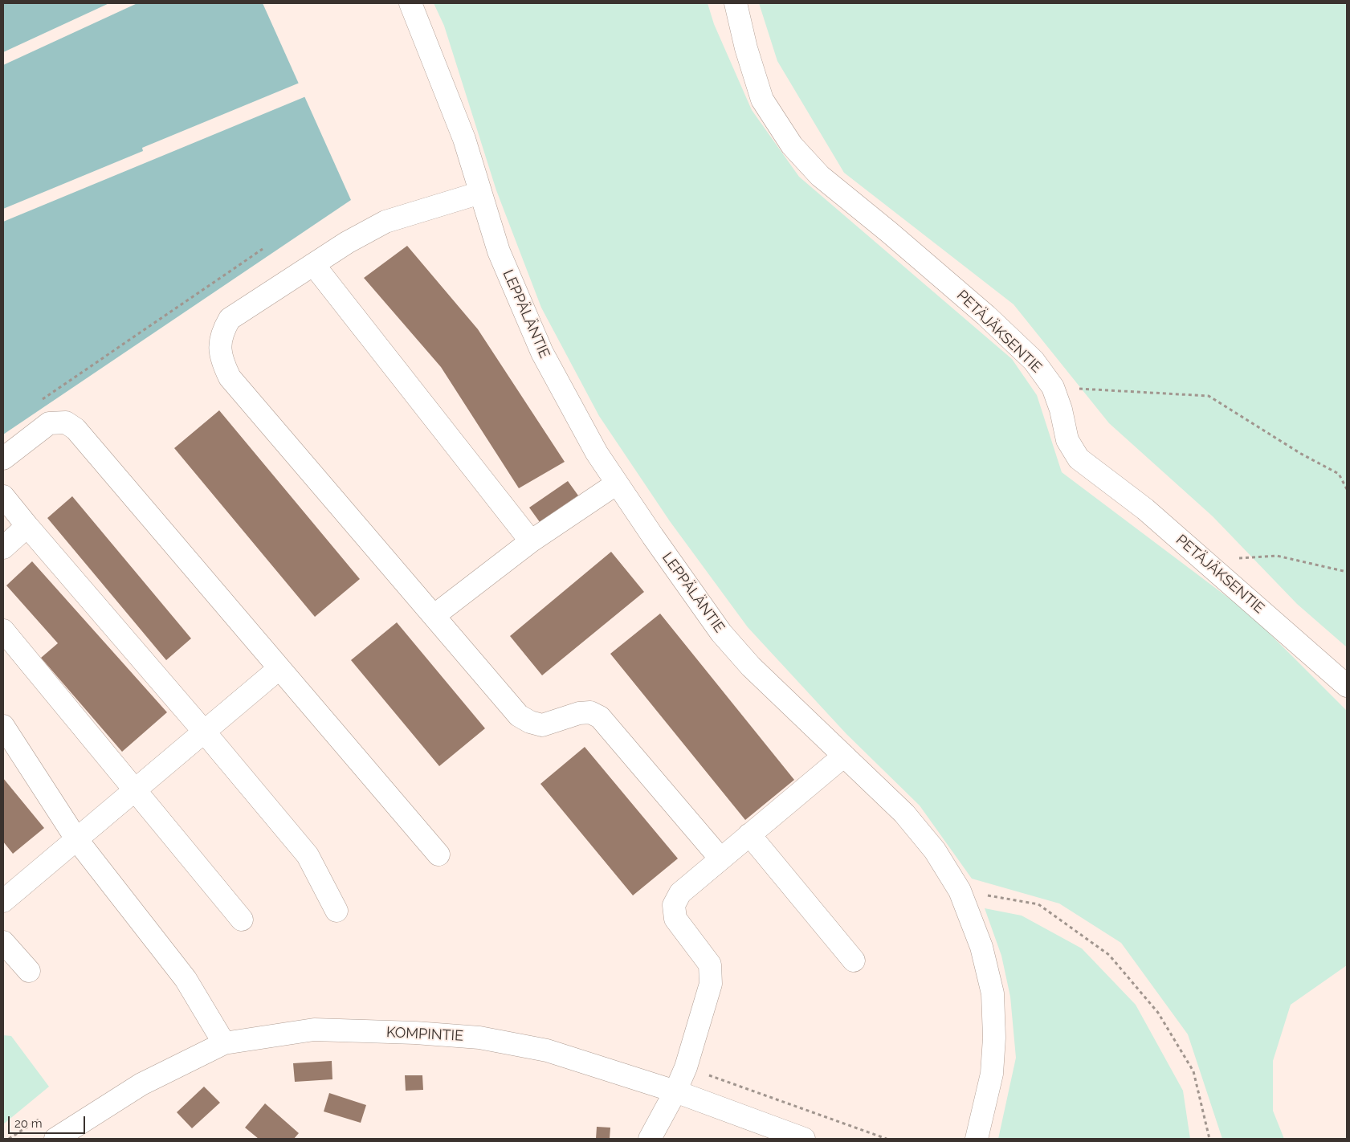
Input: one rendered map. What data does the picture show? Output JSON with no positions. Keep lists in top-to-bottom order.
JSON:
{
  "streets": {
    "street": ["LEPPÄLÄNTIE", "PETÄJÄKSENTIE", "KOMPINTIE"]
  },
  "scale_bar": "20 m"
}
